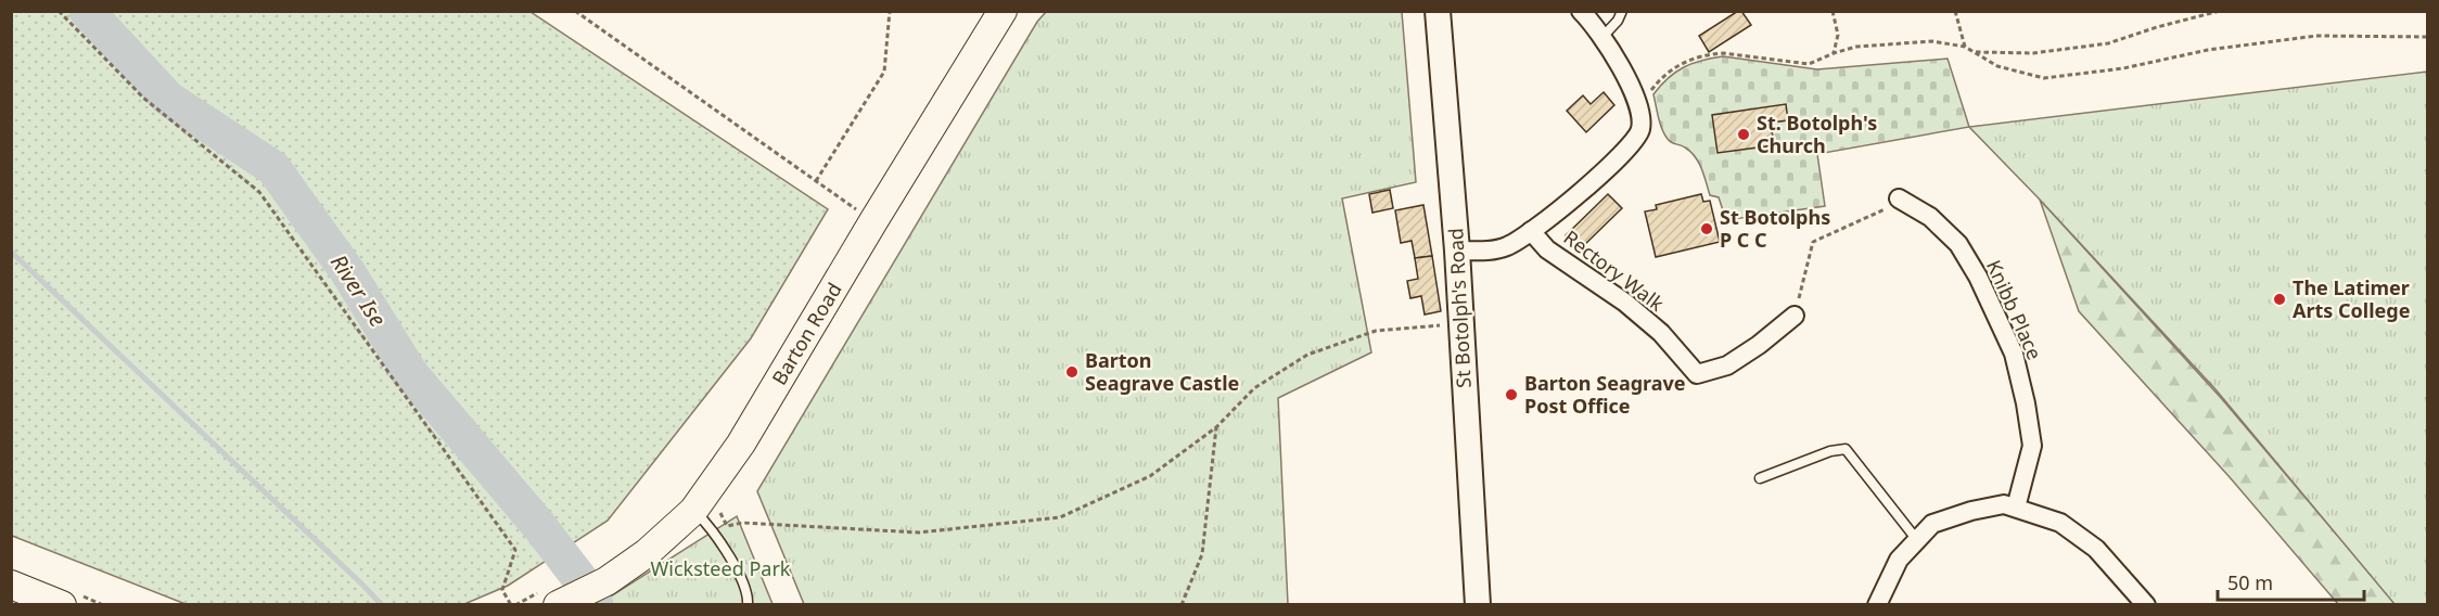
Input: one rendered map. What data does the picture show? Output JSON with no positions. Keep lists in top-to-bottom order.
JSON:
{
  "streets": {
    "main road": ["Barton Road"],
    "street": ["Rectory Walk", "St Botolph's Road", "Knibb Place"]
  },
  "water": ["River Ise"],
  "parks": ["Wicksteed Park"],
  "places": [
    "St. Botolph's Church",
    "St Botolphs P C C",
    "The Latimer Arts College",
    "Barton Seagrave Castle",
    "Barton Seagrave Post Office"
  ],
  "scale_bar": "50 m"
}
